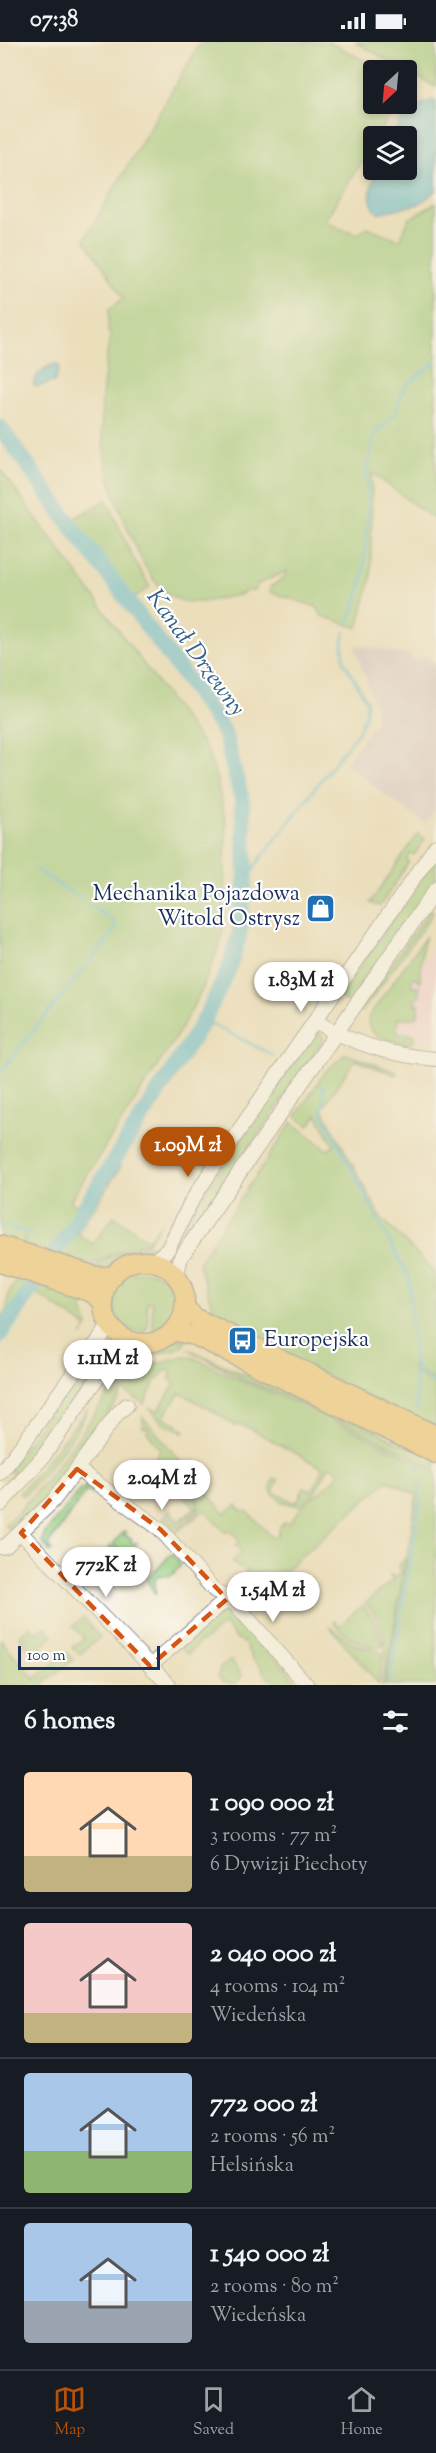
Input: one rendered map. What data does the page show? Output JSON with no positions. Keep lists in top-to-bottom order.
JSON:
{
  "water": ["Kanał Drzewny"],
  "places": {
    "shop": ["Mechanika Pojazdowa Witold Ostrysz"],
    "bus stop": ["Europejska"]
  },
  "scale_bar": "100 m",
  "north": "bottom left",
  "page": {
    "status": "07:38",
    "price": [
      "1.83M zł",
      "1.09M zł",
      "1.11M zł",
      "2.04M zł",
      "772K zł",
      "1.54M zł"
    ],
    "scale": "100 m",
    "heading": "6 homes",
    "list": [
      {
        "name": "1 090 000 zł",
        "note": "3 rooms · 77 m² · 6 Dywizji Piechoty"
      },
      {
        "name": "2 040 000 zł",
        "note": "4 rooms · 104 m² · Wiedeńska"
      },
      {
        "name": "772 000 zł",
        "note": "2 rooms · 56 m² · Helsińska"
      },
      {
        "name": "1 540 000 zł",
        "note": "2 rooms · 80 m² · Wiedeńska"
      }
    ],
    "tabs": ["Map", "Saved", "Home"]
  }
}
